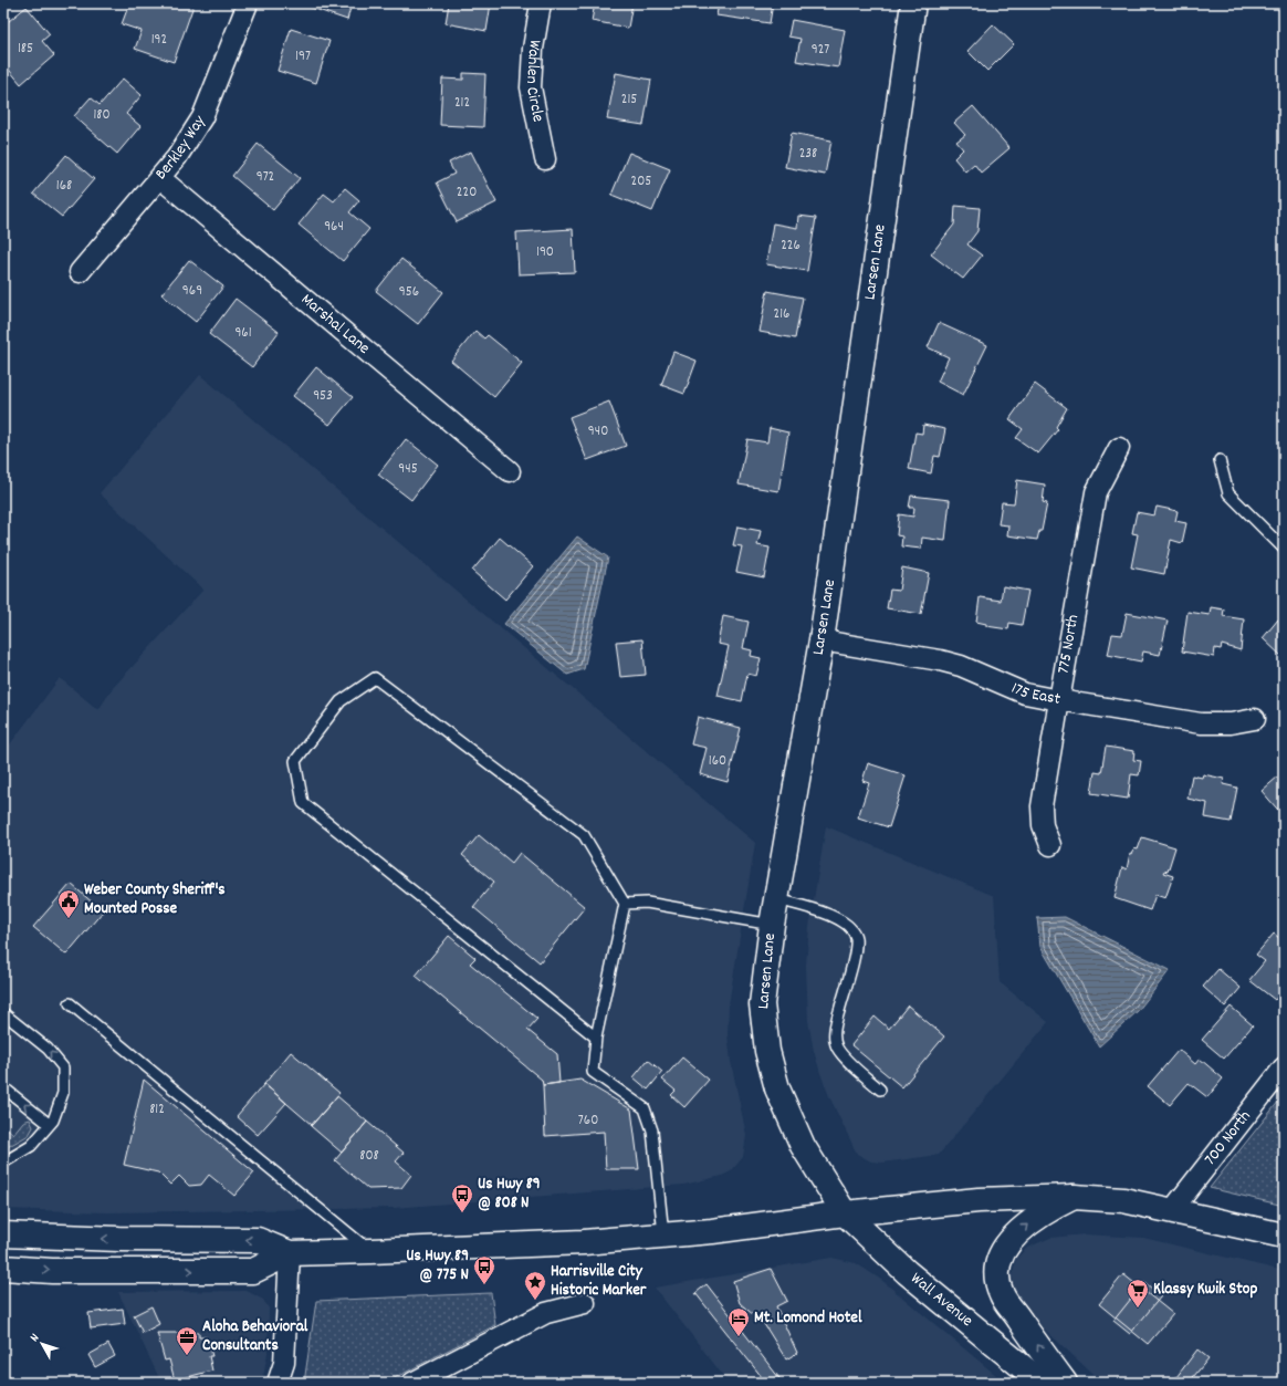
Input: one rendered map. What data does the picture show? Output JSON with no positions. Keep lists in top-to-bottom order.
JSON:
{
  "streets": {
    "main road": ["Larsen Lane", "Wall Avenue"],
    "street": [
      "Wahlen Circle",
      "Berkley Way",
      "Marshal Lane",
      "775 North",
      "175 East",
      "700 North"
    ]
  },
  "crossings": [
    ["Berkley Way", "Marshal Lane"],
    ["Larsen Lane", "175 East"],
    ["Larsen Lane", "Wall Avenue"],
    ["775 North", "175 East"]
  ],
  "places": {
    "public building": ["Weber County Sheriff's Mounted Posse"],
    "bus stop": ["Us Hwy 89 @ 808 N", "Us Hwy 89 @ 775 N"],
    "place": ["Harrisville City Historic Marker"],
    "supermarket": ["Klassy Kwik Stop"],
    "hotel": ["Mt. Lomond Hotel"],
    "office": ["Aloha Behavioral Consultants"]
  },
  "house_numbers": [
    "192",
    "185",
    "927",
    "197",
    "215",
    "212",
    "180",
    "238",
    "972",
    "205",
    "168",
    "220",
    "964",
    "226",
    "190",
    "969",
    "956",
    "216",
    "961",
    "953",
    "940",
    "945",
    "160",
    "812",
    "760",
    "808"
  ],
  "north": "top left"
}
